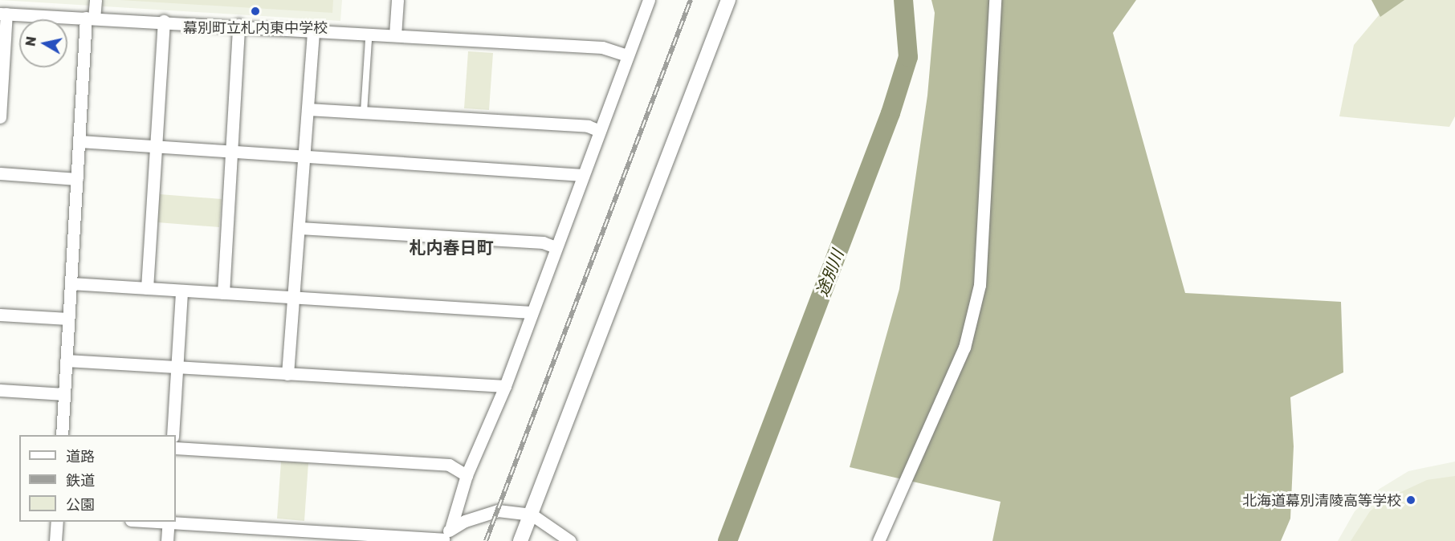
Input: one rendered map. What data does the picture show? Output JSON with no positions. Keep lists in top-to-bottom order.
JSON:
{
  "districts": ["札内春日町"],
  "water": ["途別川"],
  "places": ["幕別町立札内東中学校", "北海道幕別清陵高等学校"],
  "legend": ["道路", "鉄道", "公園"],
  "north": "left"
}
